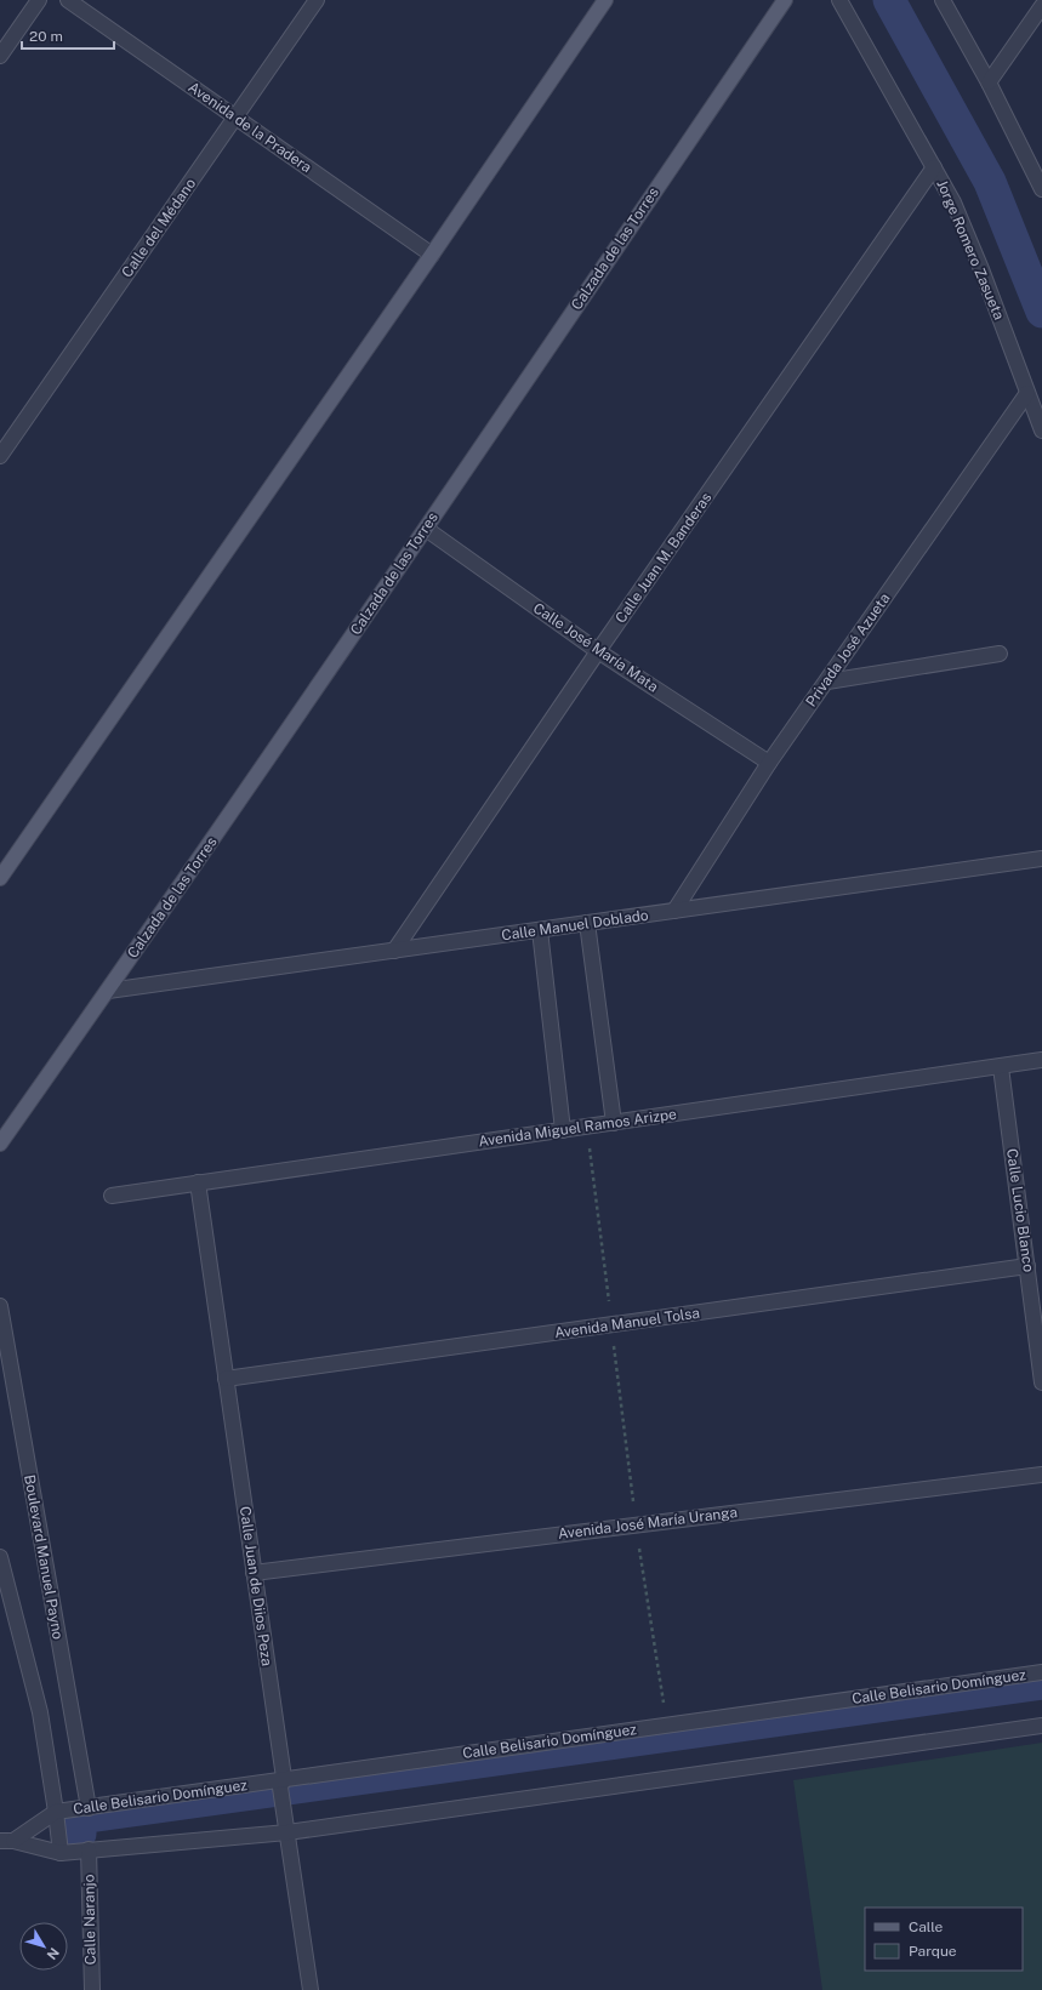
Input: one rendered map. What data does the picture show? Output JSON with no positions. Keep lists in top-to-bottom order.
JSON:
{
  "streets": {
    "main road": ["Calzada de las Torres"],
    "street": [
      "Avenida de la Pradera",
      "Calle del Médano",
      "Jorge Romero Zasueta",
      "Calle Juan M. Banderas",
      "Calle José María Mata",
      "Privada José Azueta",
      "Calle Manuel Doblado",
      "Avenida Miguel Ramos Arizpe",
      "Calle Lucio Blanco",
      "Avenida Manuel Tolsa",
      "Avenida José María Uranga",
      "Boulevard Manuel Payno",
      "Calle Juan de Diios Peza",
      "Calle Belisario Domínguez",
      "Calle Naranjo"
    ]
  },
  "crossings": [
    ["Avenida de la Pradera", "Calle del Médano"],
    ["Calzada de las Torres", "Calle José María Mata"],
    ["Calzada de las Torres", "Calle Manuel Doblado"],
    ["Jorge Romero Zasueta", "Calle Juan M. Banderas"],
    ["Jorge Romero Zasueta", "Privada José Azueta"],
    ["Calle Juan M. Banderas", "Calle José María Mata"],
    ["Calle Juan M. Banderas", "Calle Manuel Doblado"],
    ["Calle José María Mata", "Privada José Azueta"],
    ["Privada José Azueta", "Calle Manuel Doblado"],
    ["Avenida Miguel Ramos Arizpe", "Calle Lucio Blanco"],
    ["Avenida Miguel Ramos Arizpe", "Calle Juan de Diios Peza"],
    ["Calle Lucio Blanco", "Avenida Manuel Tolsa"],
    ["Avenida Manuel Tolsa", "Calle Juan de Diios Peza"],
    ["Avenida José María Uranga", "Calle Juan de Diios Peza"],
    ["Boulevard Manuel Payno", "Calle Belisario Domínguez"],
    ["Calle Juan de Diios Peza", "Calle Belisario Domínguez"]
  ],
  "legend": ["Calle", "Parque"],
  "scale_bar": "20 m",
  "north": "bottom right"
}
